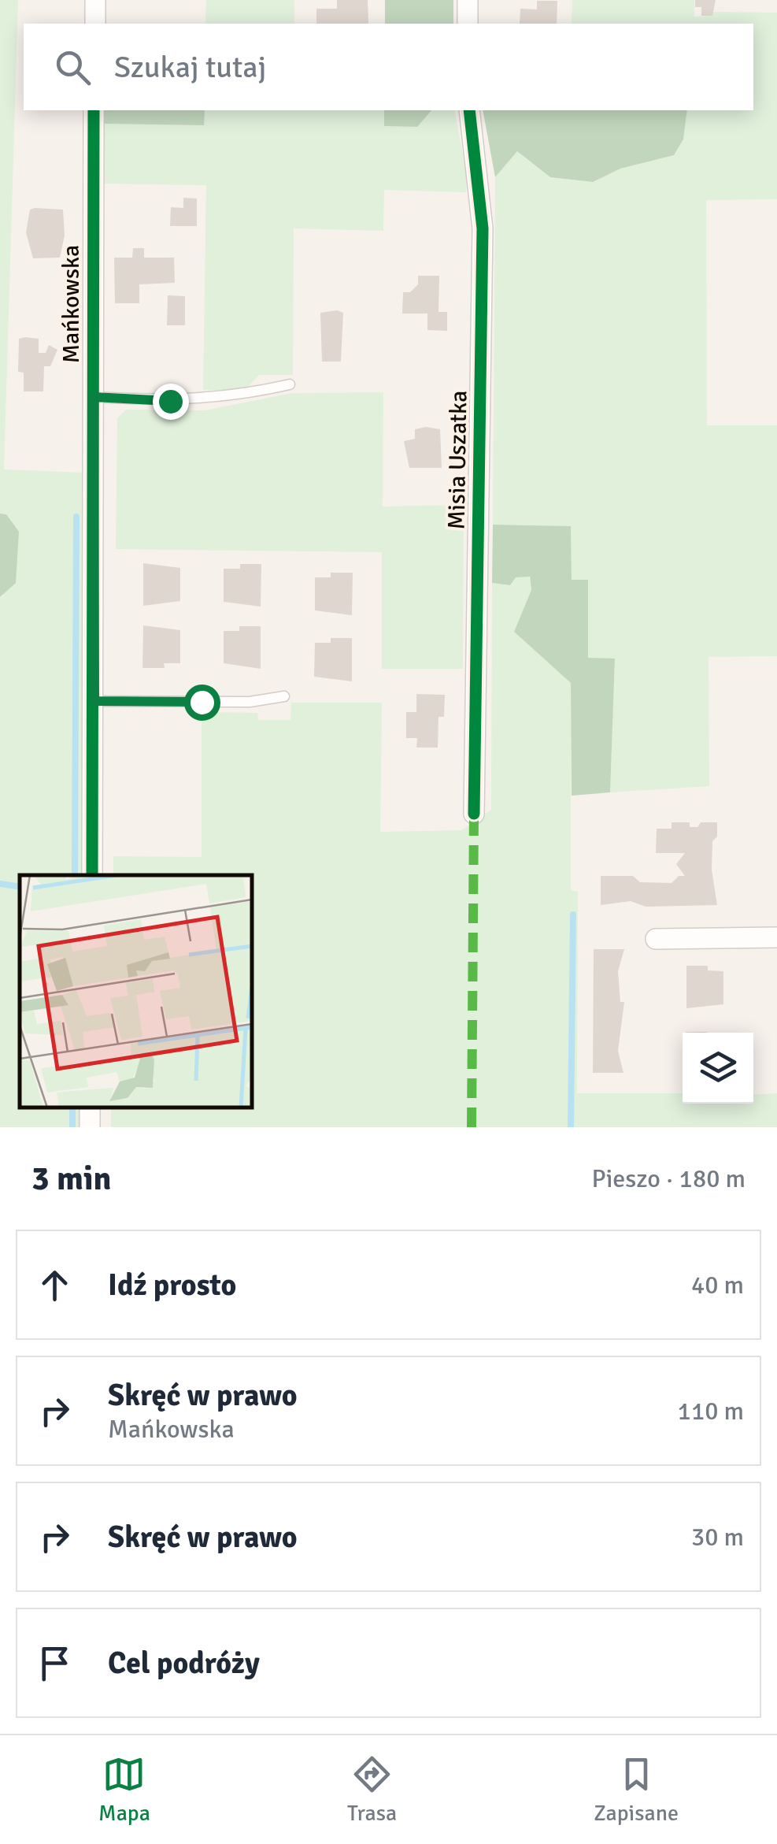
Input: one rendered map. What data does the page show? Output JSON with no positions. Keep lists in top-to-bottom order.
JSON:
{
  "streets": {
    "street": ["Mańkowska", "Misia Uszatka"]
  },
  "page": {
    "search": "Szukaj tutaj",
    "heading": ["3 min", "Pieszo · 180 m"],
    "list": [
      ["Idź prosto", "40 m"],
      ["Skręć w prawo", "Mańkowska", "110 m"],
      ["Skręć w prawo", "30 m"],
      "Cel podróży"
    ],
    "nav": ["Mapa", "Trasa", "Zapisane"]
  }
}
